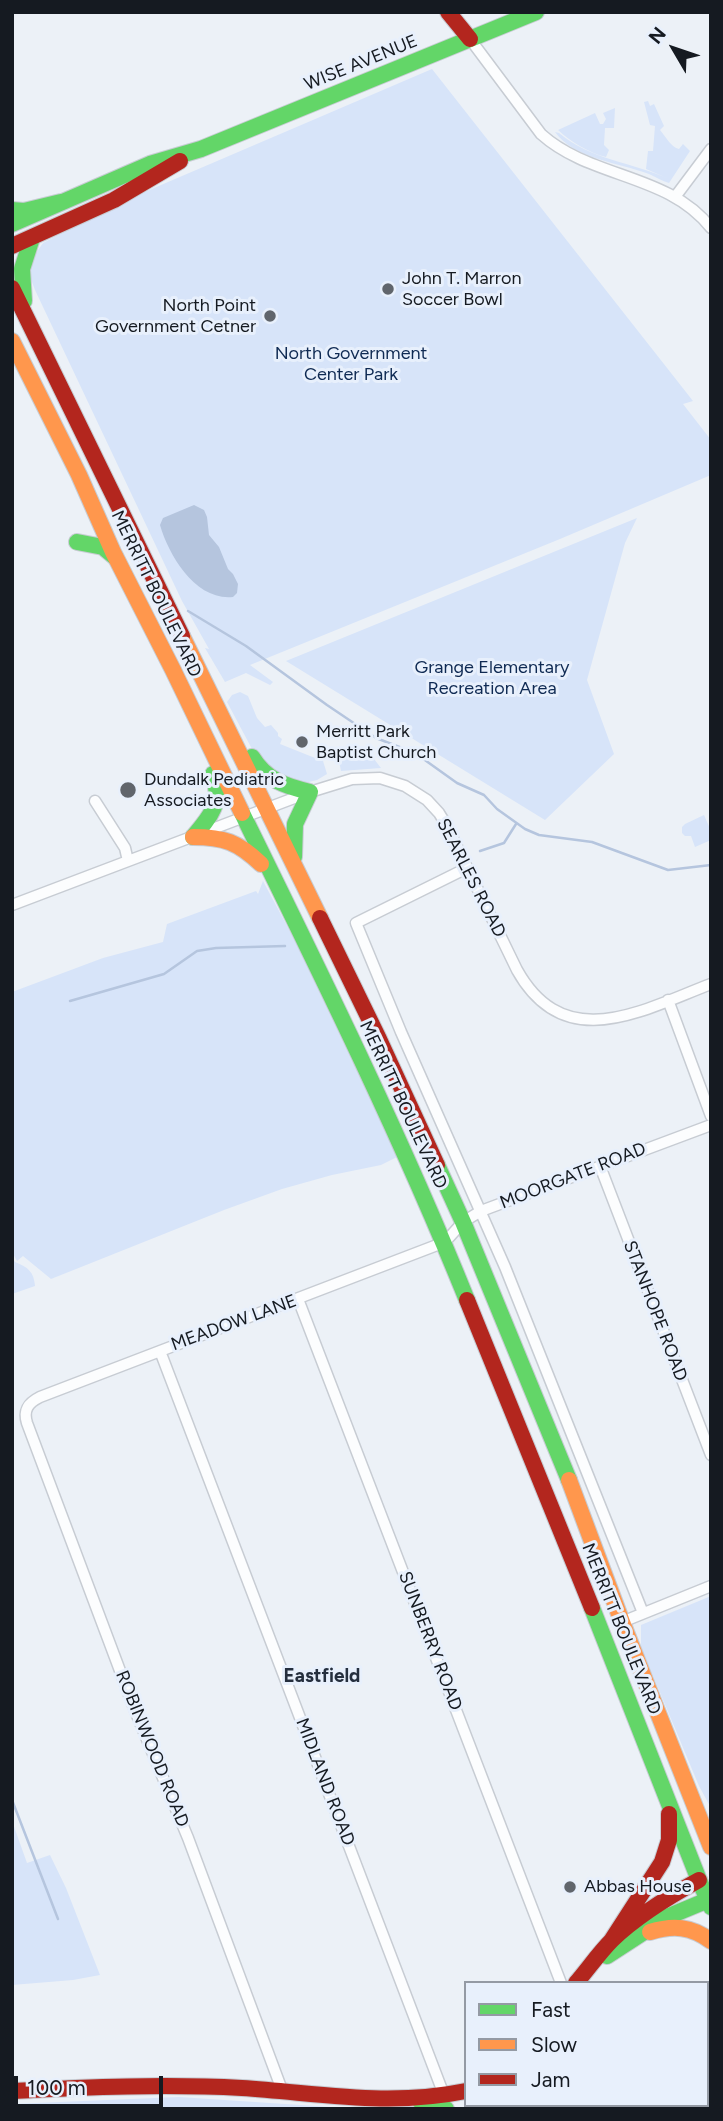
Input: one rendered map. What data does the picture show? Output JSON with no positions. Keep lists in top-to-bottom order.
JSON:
{
  "streets": {
    "main road": ["WISE AVENUE", "MERRITT BOULEVARD"],
    "street": [
      "SEARLES ROAD",
      "MOORGATE ROAD",
      "STANHOPE ROAD",
      "MEADOW LANE",
      "SUNBERRY ROAD",
      "ROBINWOOD ROAD",
      "MIDLAND ROAD"
    ]
  },
  "crossings": [
    ["MERRITT BOULEVARD", "SEARLES ROAD"],
    ["MERRITT BOULEVARD", "MOORGATE ROAD"],
    ["MERRITT BOULEVARD", "MEADOW LANE"],
    ["MOORGATE ROAD", "STANHOPE ROAD"],
    ["MOORGATE ROAD", "MEADOW LANE"],
    ["MEADOW LANE", "SUNBERRY ROAD"],
    ["MEADOW LANE", "ROBINWOOD ROAD"],
    ["MEADOW LANE", "MIDLAND ROAD"]
  ],
  "districts": ["Eastfield"],
  "parks": ["North Government Center Park", "Grange Elementary Recreation Area"],
  "places": [
    "John T. Marron Soccer Bowl",
    "North Point Government Cetner",
    "Merritt Park Baptist Church",
    "Dundalk Pediatric Associates",
    "Abbas House"
  ],
  "legend": ["Fast", "Slow", "Jam"],
  "scale_bar": "100 m",
  "north": "top left"
}
